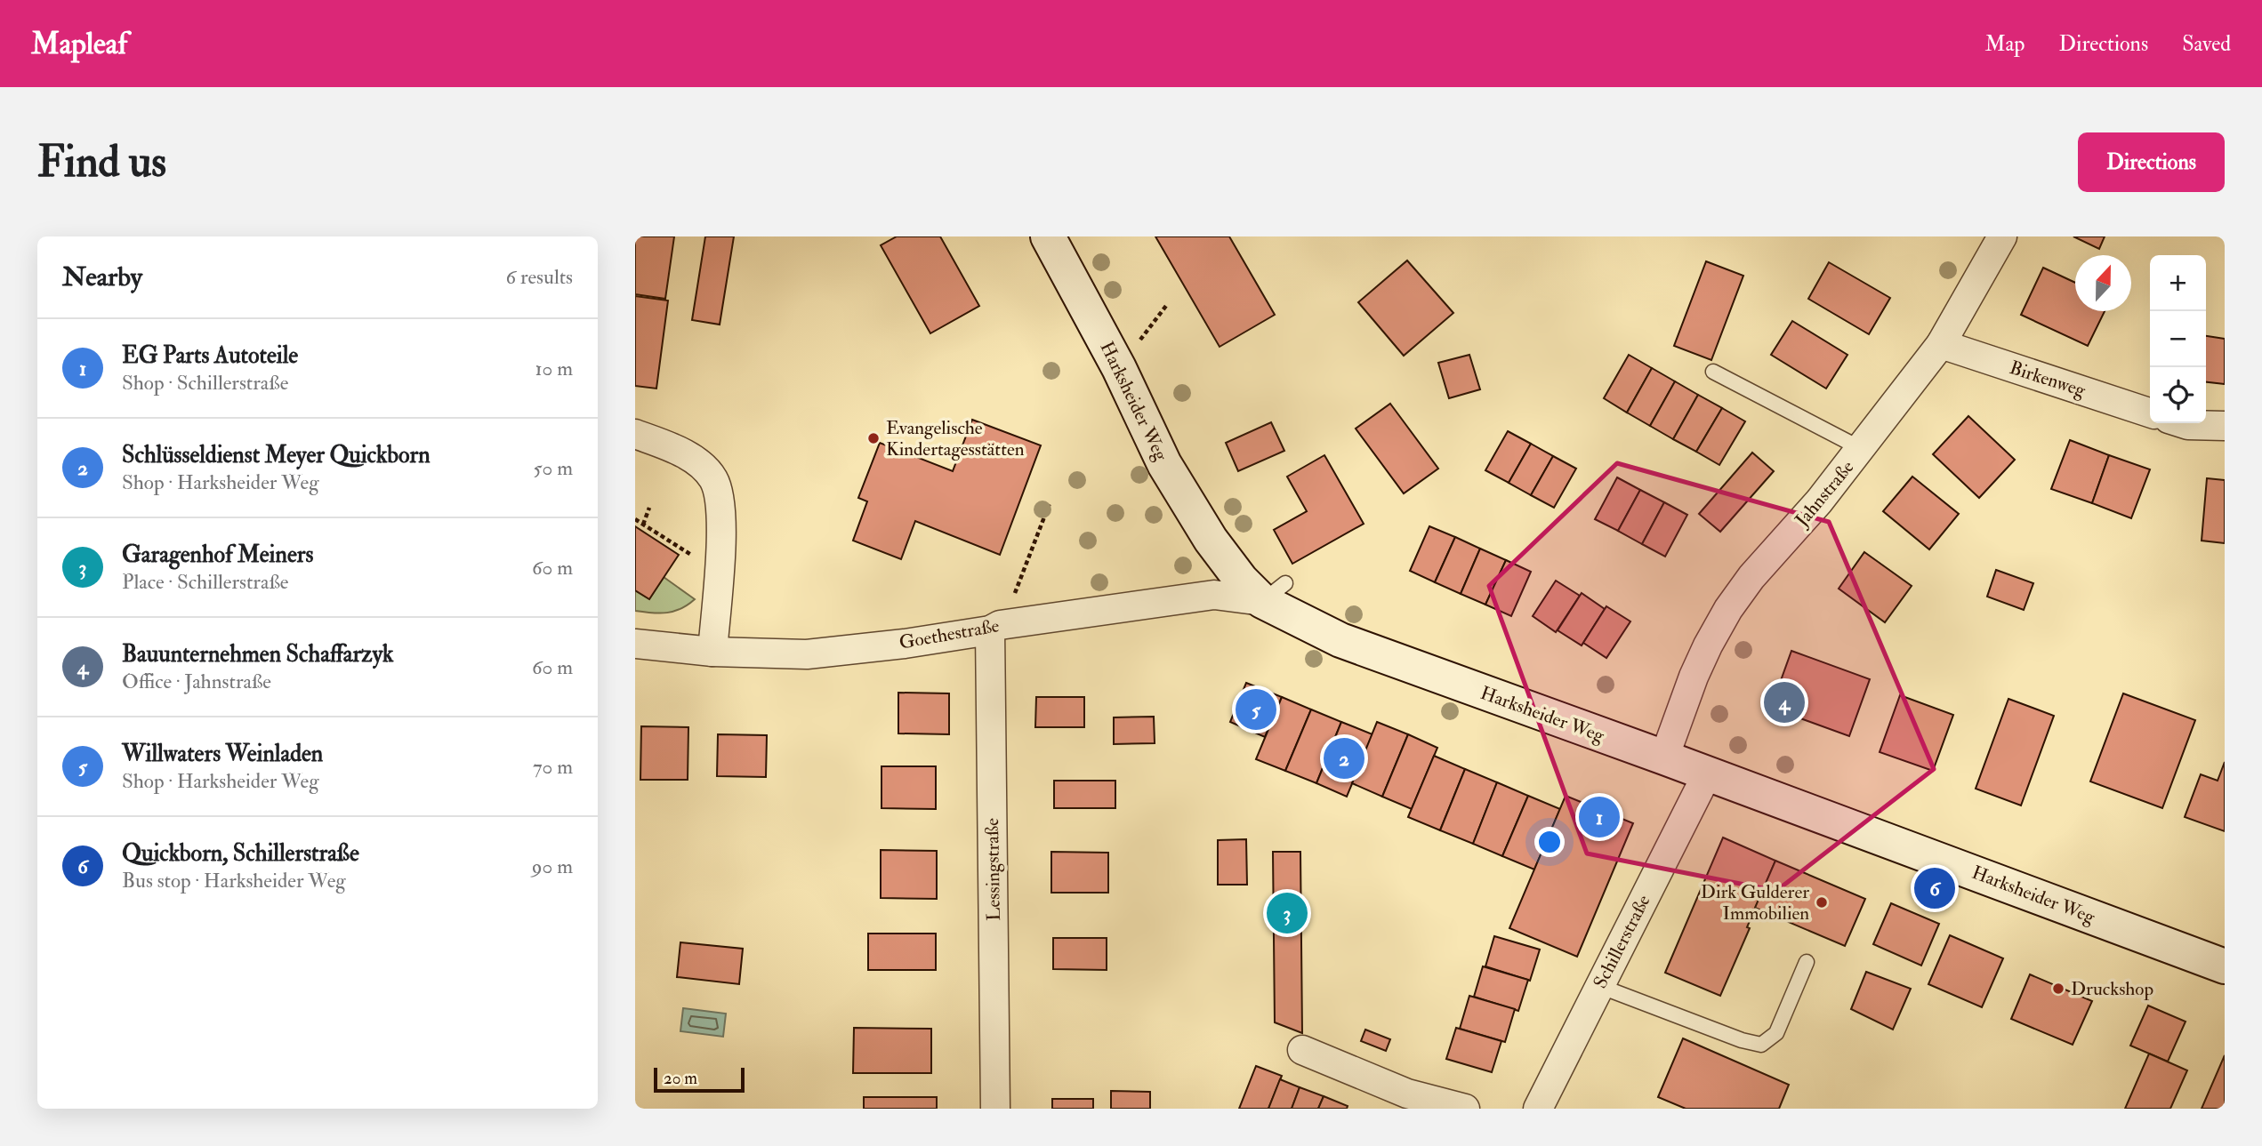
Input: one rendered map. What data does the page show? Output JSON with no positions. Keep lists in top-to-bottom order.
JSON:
{
  "streets": {
    "main road": ["Harksheider Weg"],
    "street": [
      "Birkenweg",
      "Jahnstraße",
      "Goethestraße",
      "Lessingstraße",
      "Schillerstraße"
    ]
  },
  "crossings": [
    ["Birkenweg", "Jahnstraße"],
    ["Harksheider Weg", "Jahnstraße"],
    ["Harksheider Weg", "Goethestraße"],
    ["Harksheider Weg", "Schillerstraße"],
    ["Goethestraße", "Lessingstraße"]
  ],
  "places": ["Evangelische Kindertagesstätten", "Dirk Gulderer Immobilien", "Druckshop"],
  "scale_bar": "20 m",
  "north": "top",
  "page": {
    "header": "Mapleaf",
    "nav": ["Map", "Directions", "Saved"],
    "buttons": "Directions",
    "title": "Find us",
    "heading": ["Nearby", "6 results"],
    "map_buttons": ["+", "−"],
    "list": [
      {
        "mark": "1",
        "name": "EG Parts Autoteile",
        "note": "Shop · Schillerstraße",
        "value": "10 m"
      },
      {
        "mark": "2",
        "name": "Schlüsseldienst Meyer Quickborn",
        "note": "Shop · Harksheider Weg",
        "value": "50 m"
      },
      {
        "mark": "3",
        "name": "Garagenhof Meiners",
        "note": "Place · Schillerstraße",
        "value": "60 m"
      },
      {
        "mark": "4",
        "name": "Bauunternehmen Schaffarzyk",
        "note": "Office · Jahnstraße",
        "value": "60 m"
      },
      {
        "mark": "5",
        "name": "Willwaters Weinladen",
        "note": "Shop · Harksheider Weg",
        "value": "70 m"
      },
      {
        "mark": "6",
        "name": "Quickborn, Schillerstraße",
        "note": "Bus stop · Harksheider Weg",
        "value": "90 m"
      }
    ],
    "pins": [
      "4",
      "5",
      "2",
      "1",
      "6",
      "3"
    ],
    "scale": "20 m"
  }
}
